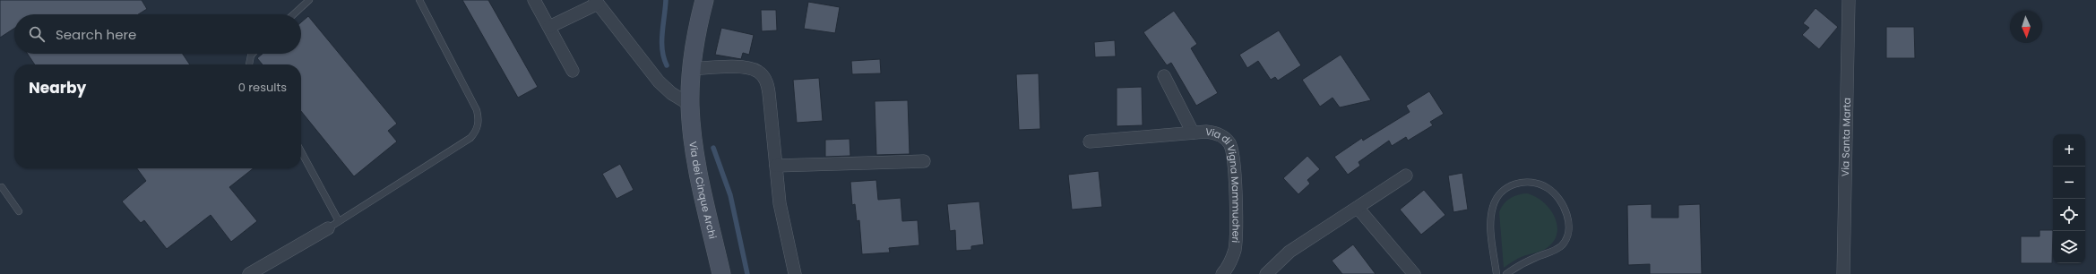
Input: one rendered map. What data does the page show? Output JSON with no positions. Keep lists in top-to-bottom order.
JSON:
{
  "streets": {
    "main road": ["Via dei Cinque Archi"],
    "street": ["Via Santa Marta", "Via di Vigna Mammucheri"]
  },
  "north": "bottom",
  "page": {
    "search": "Search here",
    "heading": ["Nearby", "0 results"],
    "map_buttons": ["+", "−"]
  }
}
